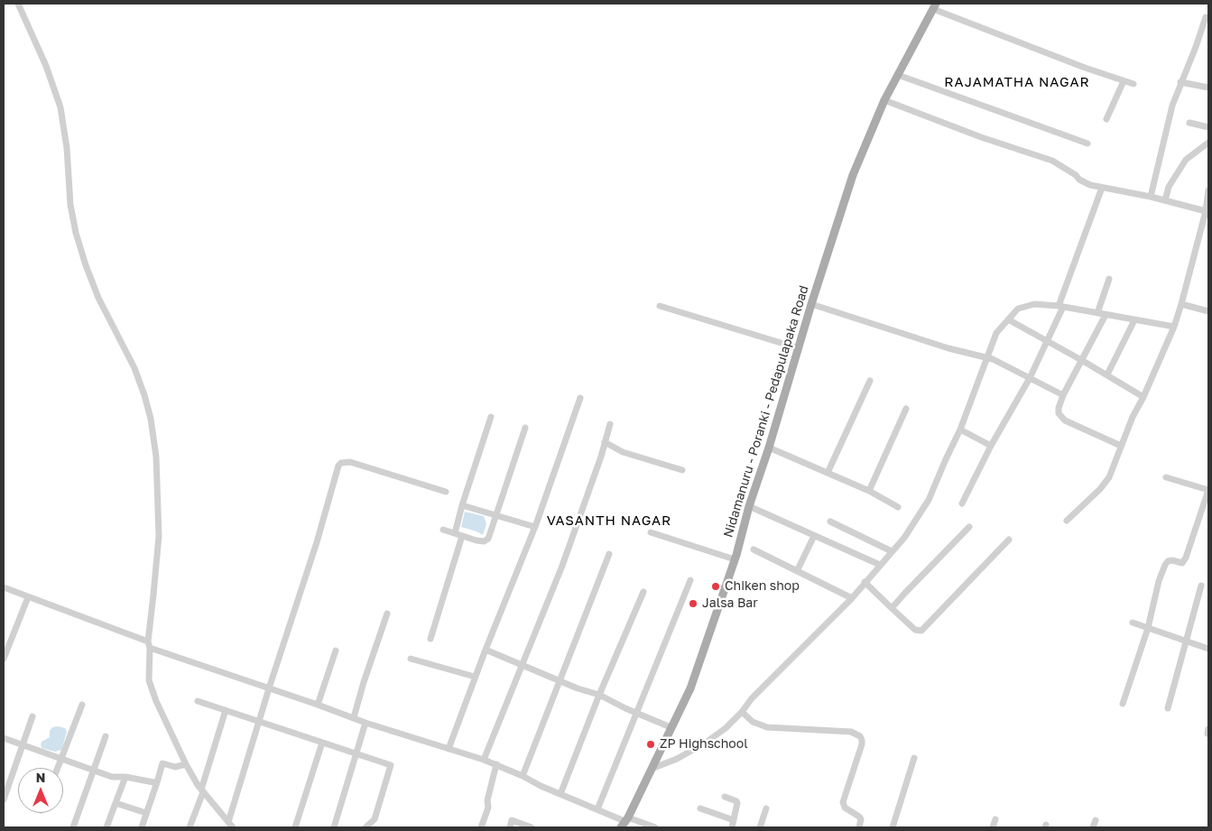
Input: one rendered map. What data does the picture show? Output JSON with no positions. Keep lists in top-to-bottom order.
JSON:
{
  "streets": {
    "main road": ["Nidamanuru - Poranki - Pedapulapaka Road"]
  },
  "districts": ["RAJAMATHA NAGAR", "VASANTH NAGAR"],
  "places": ["Chiken shop", "Jalsa Bar", "ZP Highschool"],
  "north": "top"
}
